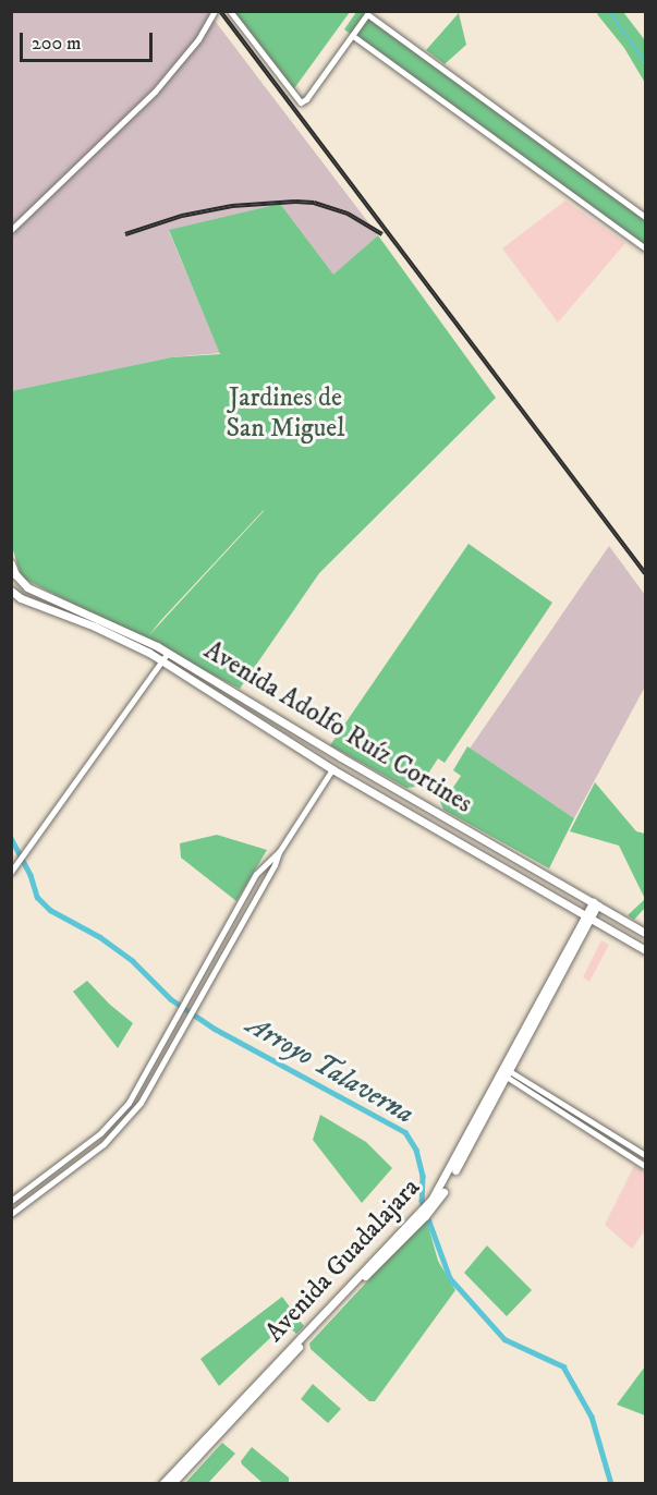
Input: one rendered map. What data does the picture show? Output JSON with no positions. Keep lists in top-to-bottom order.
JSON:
{
  "streets": {
    "main road": ["Avenida Adolfo Ruíz Cortines", "Avenida Guadalajara"]
  },
  "crossings": [
    ["Avenida Adolfo Ruíz Cortines", "Avenida Guadalajara"]
  ],
  "water": ["Arroyo Talaverna"],
  "parks": ["Jardines de San Miguel"],
  "scale_bar": "200 m"
}
